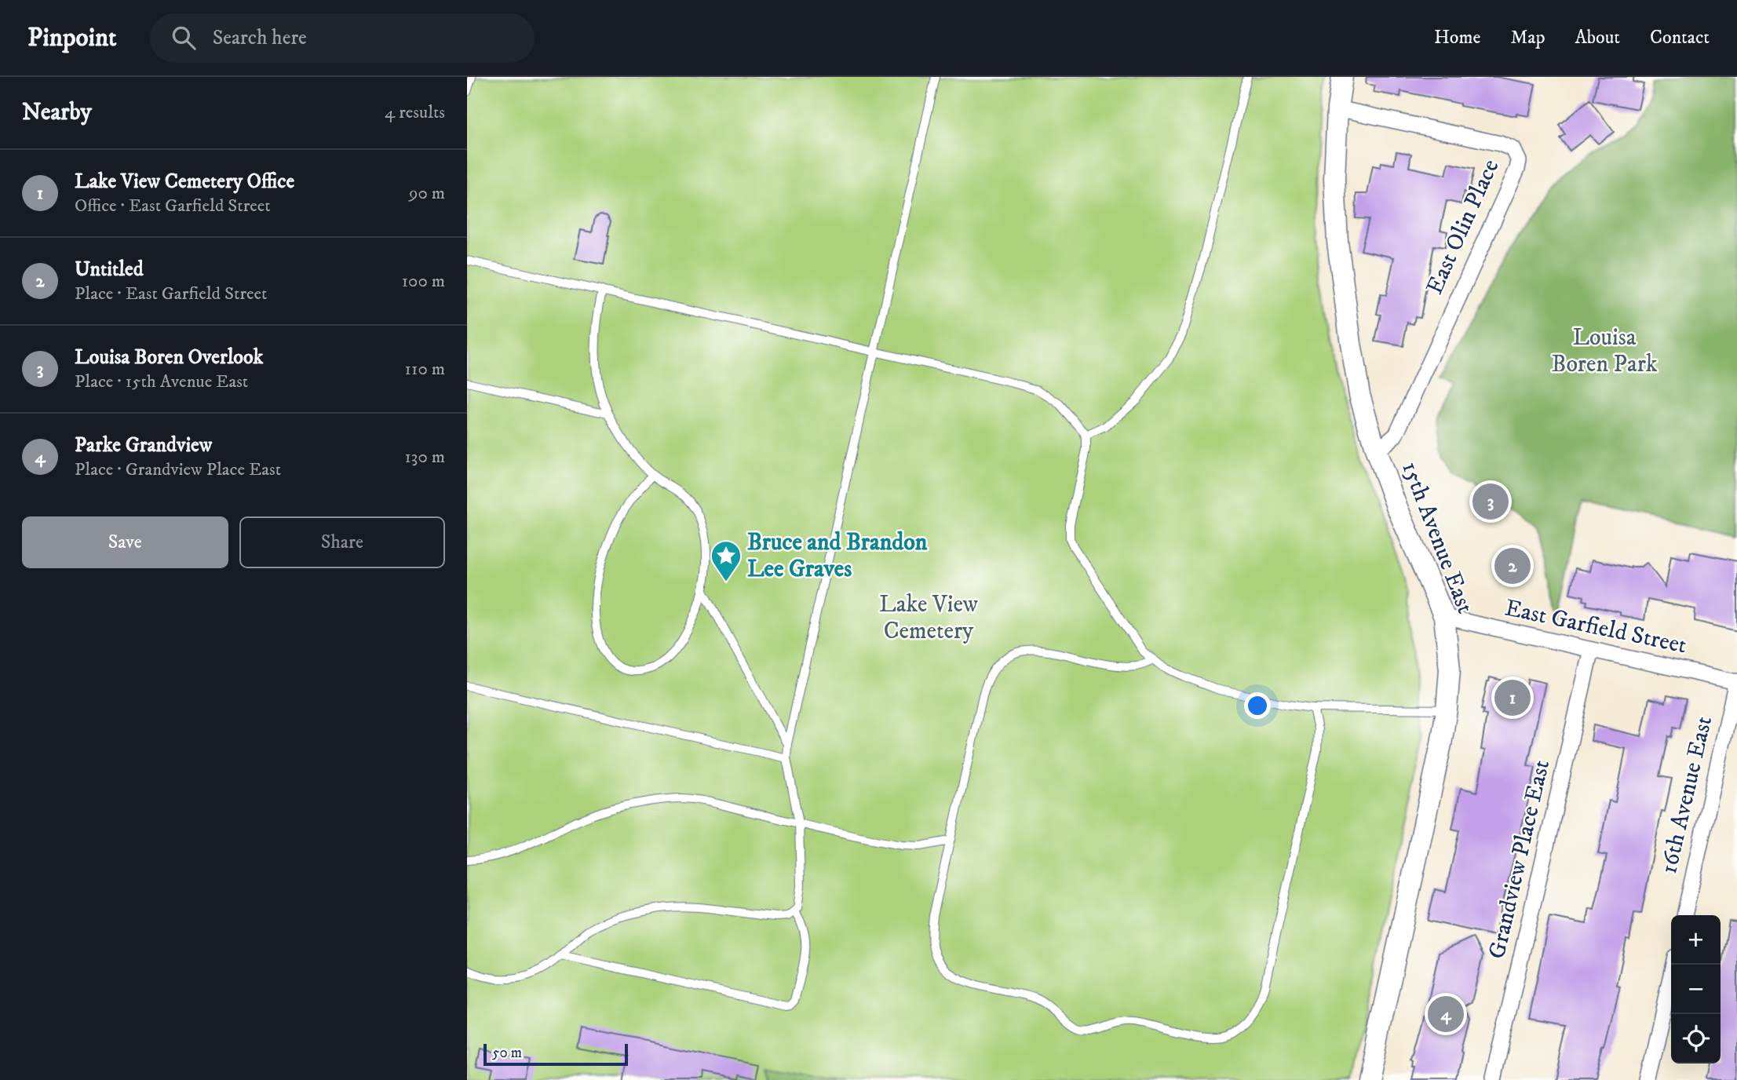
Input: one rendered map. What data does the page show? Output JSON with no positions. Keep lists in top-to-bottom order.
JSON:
{
  "streets": {
    "street": [
      "East Olin Place",
      "15th Avenue East",
      "East Garfield Street",
      "16th Avenue East",
      "Grandview Place East"
    ]
  },
  "crossings": [
    ["East Olin Place", "15th Avenue East"],
    ["15th Avenue East", "East Garfield Street"],
    ["East Garfield Street", "16th Avenue East"],
    ["East Garfield Street", "Grandview Place East"]
  ],
  "parks": ["Louisa Boren Park", "Lake View Cemetery"],
  "places": {
    "place": ["Bruce and Brandon Lee Graves"]
  },
  "scale_bar": "50 m",
  "page": {
    "header": "Pinpoint",
    "search": "Search here",
    "nav": [
      "Home",
      "Map",
      "About",
      "Contact"
    ],
    "heading": ["Nearby", "4 results"],
    "list": [
      {
        "mark": "1",
        "name": "Lake View Cemetery Office",
        "note": "Office · East Garfield Street",
        "value": "90 m"
      },
      {
        "mark": "2",
        "name": "Untitled",
        "note": "Place · East Garfield Street",
        "value": "100 m"
      },
      {
        "mark": "3",
        "name": "Louisa Boren Overlook",
        "note": "Place · 15th Avenue East",
        "value": "110 m"
      },
      {
        "mark": "4",
        "name": "Parke Grandview",
        "note": "Place · Grandview Place East",
        "value": "130 m"
      }
    ],
    "pins": [
      "3",
      "2",
      "1",
      "4"
    ],
    "buttons": ["Save", "Share"],
    "map_buttons": ["+", "−"],
    "scale": "50 m"
  }
}
